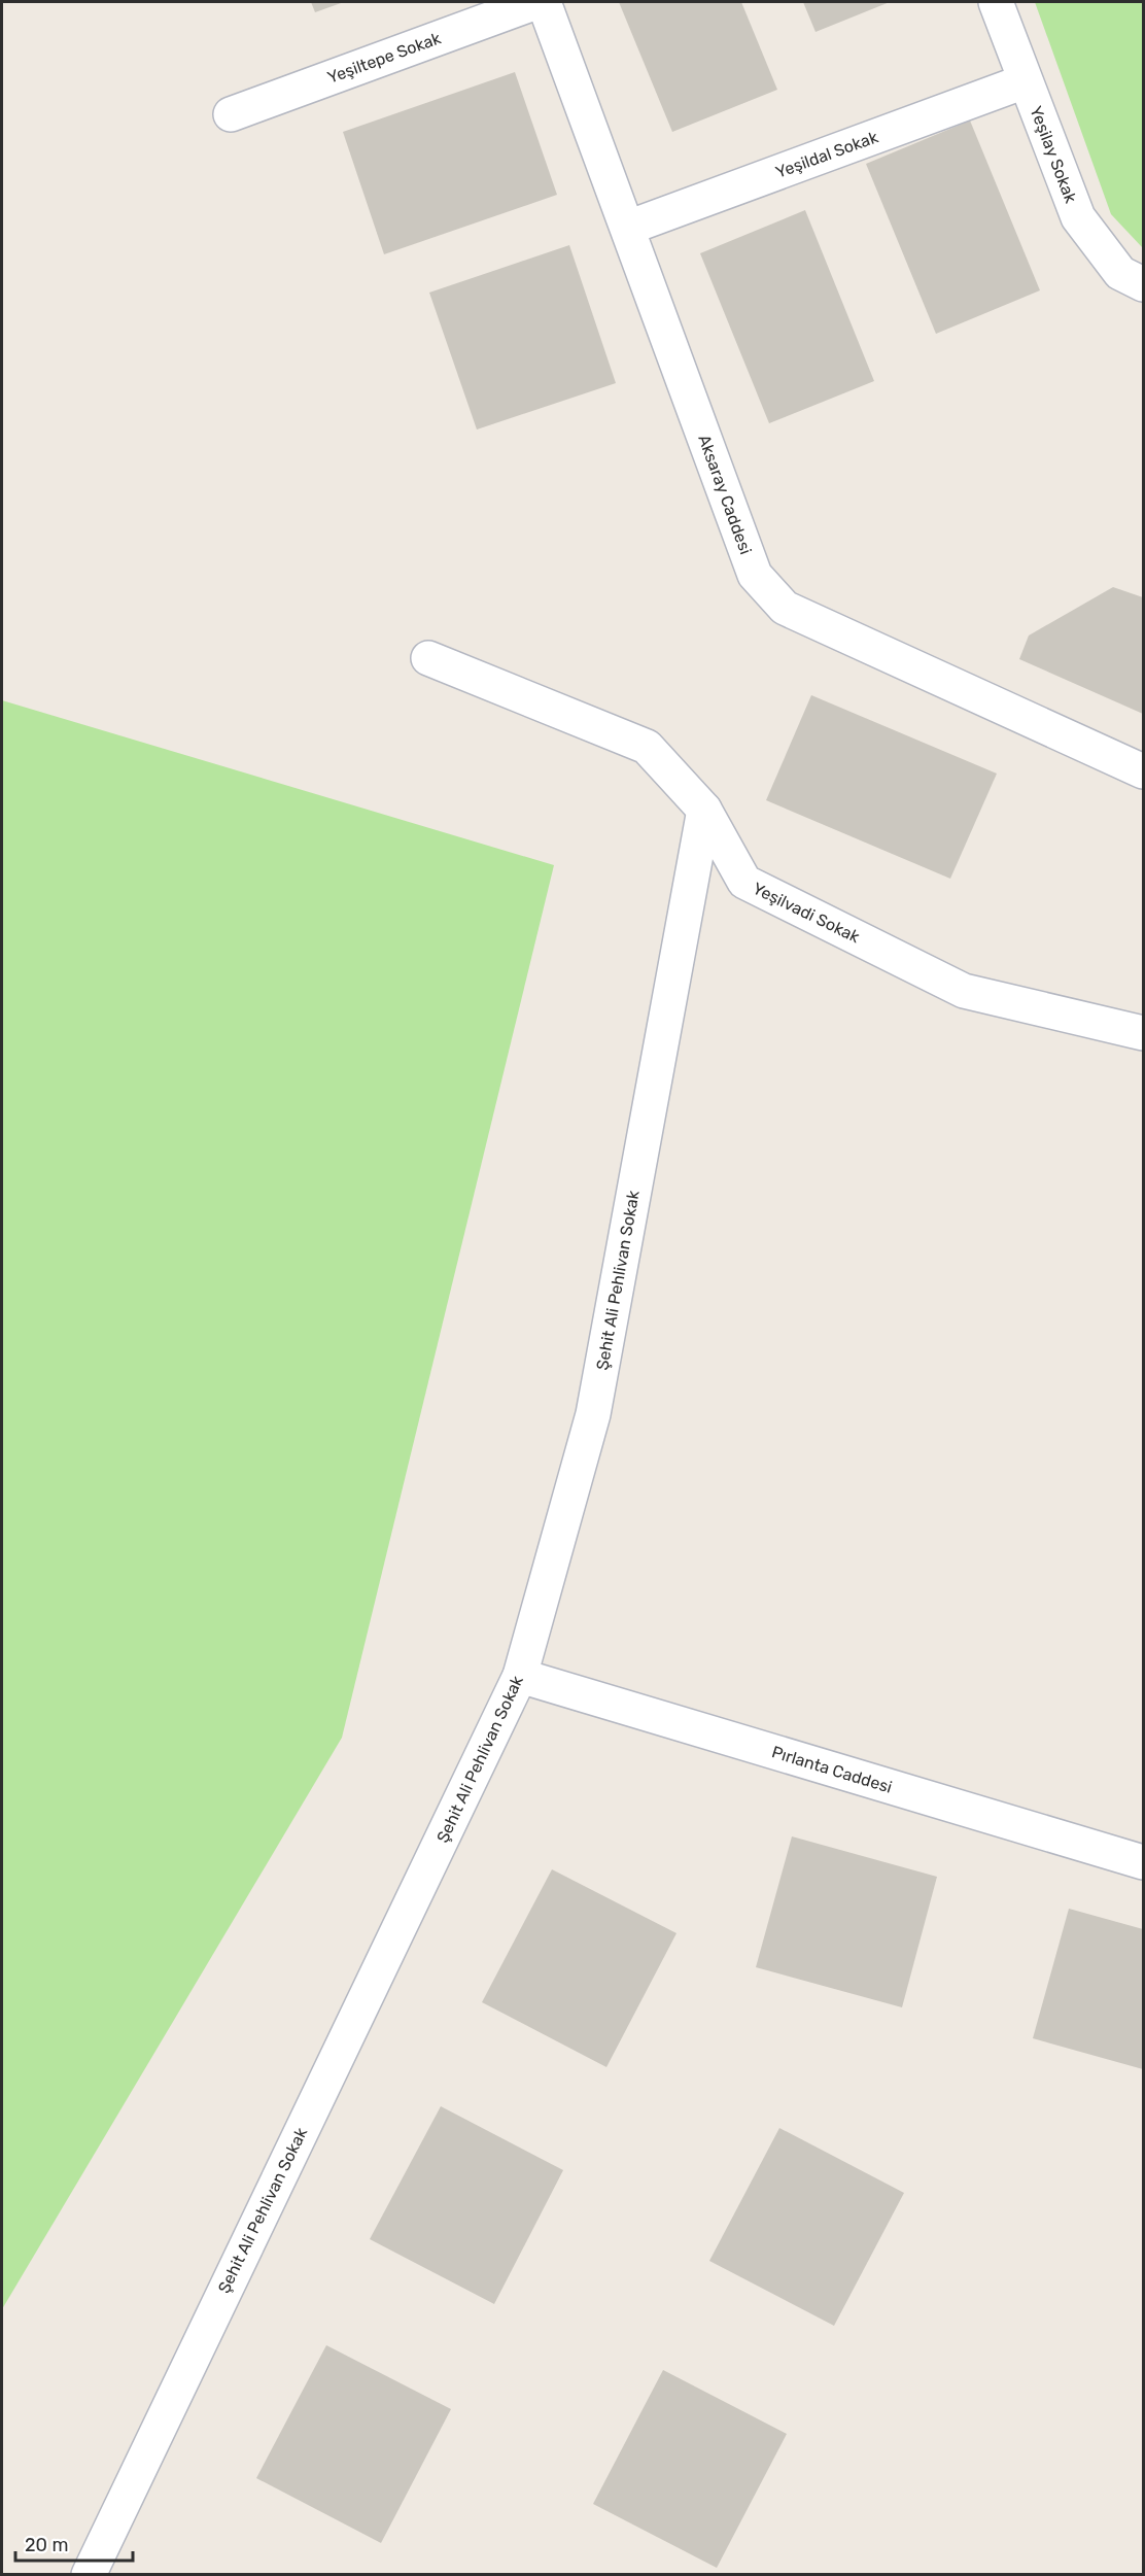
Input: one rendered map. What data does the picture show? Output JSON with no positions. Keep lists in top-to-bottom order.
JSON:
{
  "streets": {
    "street": [
      "Yeşiltepe Sokak",
      "Yeşildal Sokak",
      "Yeşilay Sokak",
      "Aksaray Caddesi",
      "Yeşilvadi Sokak",
      "Şehit Ali Pehlivan Sokak",
      "Pırlanta Caddesi"
    ]
  },
  "crossings": [
    ["Yeşildal Sokak", "Yeşilay Sokak"],
    ["Yeşildal Sokak", "Aksaray Caddesi"],
    ["Yeşilvadi Sokak", "Şehit Ali Pehlivan Sokak"],
    ["Şehit Ali Pehlivan Sokak", "Pırlanta Caddesi"]
  ],
  "scale_bar": "20 m"
}
